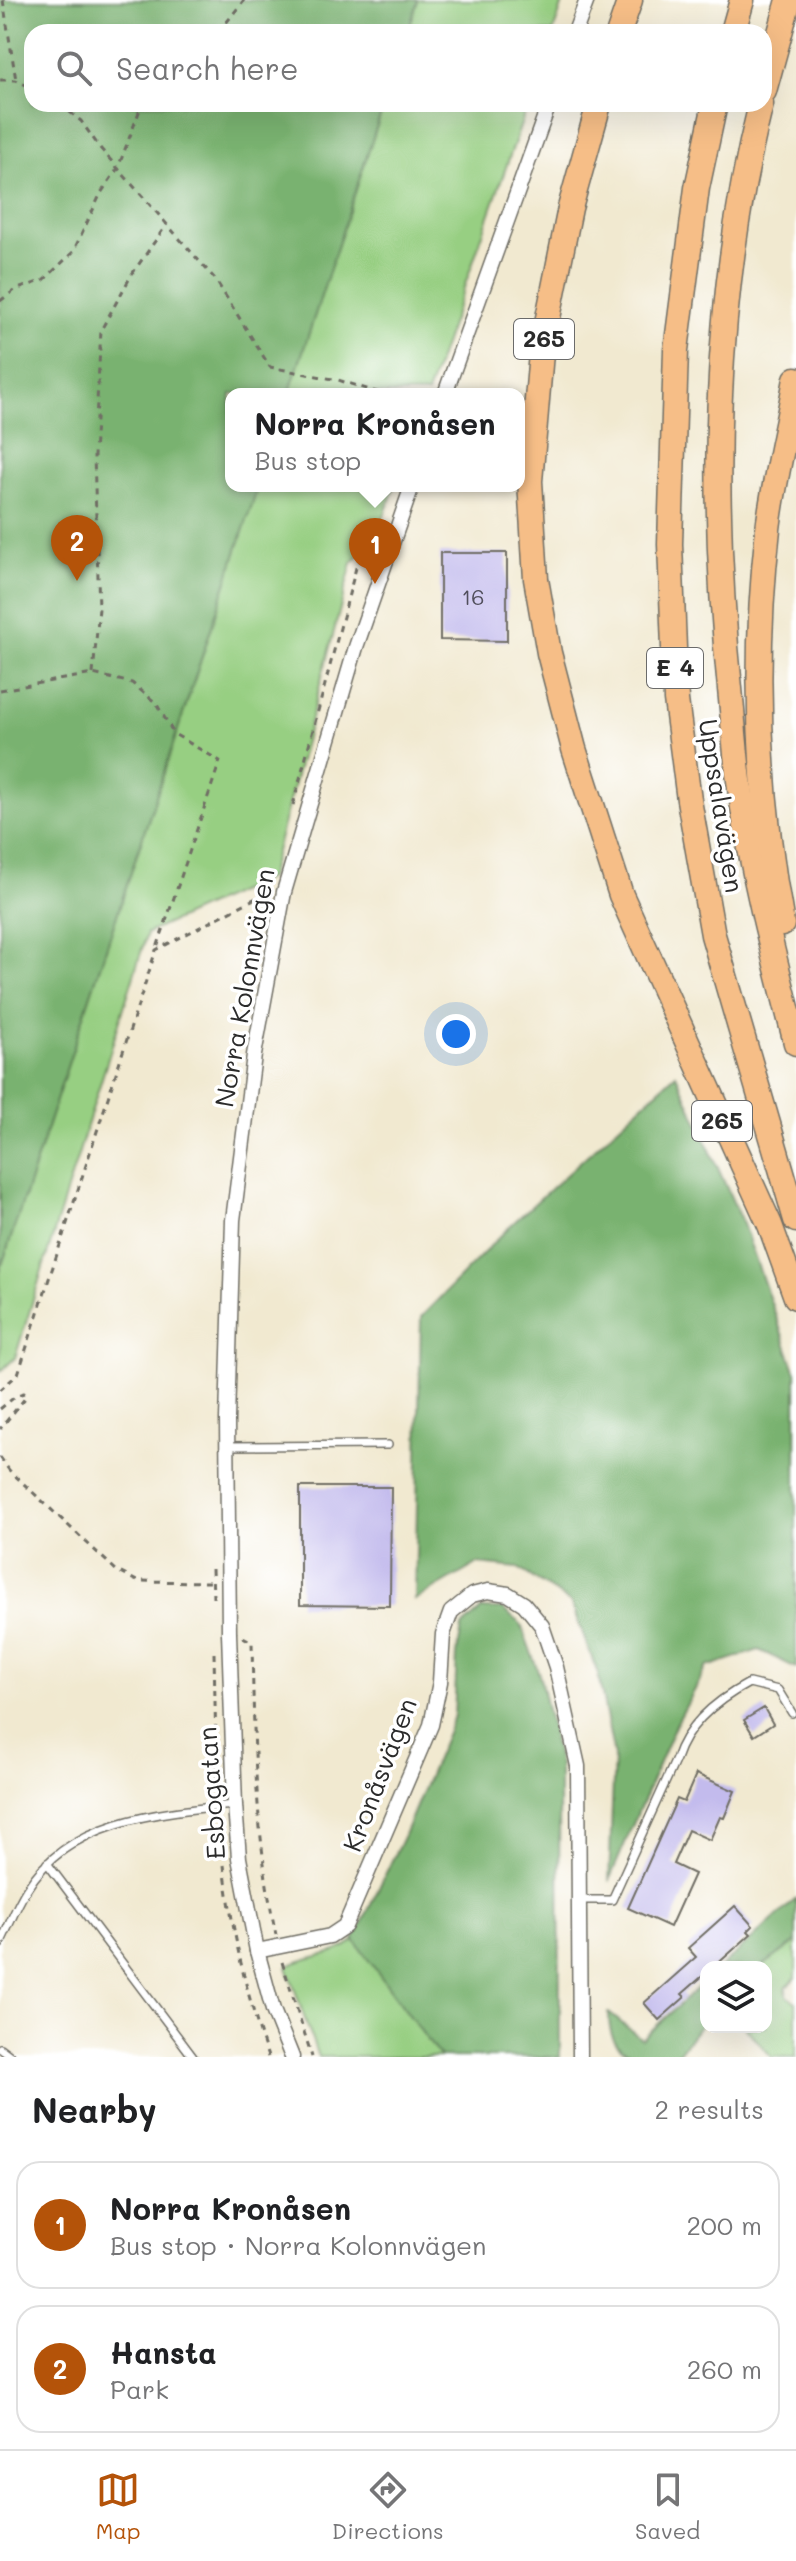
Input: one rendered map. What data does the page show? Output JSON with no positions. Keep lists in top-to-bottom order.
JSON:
{
  "streets": {
    "highway": ["265", "E 4", "Uppsalavägen"],
    "street": ["Norra Kolonnvägen", "Kronåsvägen", "Esbogatan"]
  },
  "crossings": [
    ["Norra Kolonnvägen", "Esbogatan"],
    ["Kronåsvägen", "Esbogatan"]
  ],
  "house_numbers": ["16"],
  "page": {
    "search": "Search here",
    "popup": ["Norra Kronåsen", "Bus stop"],
    "pins": ["2", "1"],
    "heading": ["Nearby", "2 results"],
    "list": [
      {
        "mark": "1",
        "name": "Norra Kronåsen",
        "note": "Bus stop · Norra Kolonnvägen",
        "value": "200 m"
      },
      {
        "mark": "2",
        "name": "Hansta",
        "note": "Park",
        "value": "260 m"
      }
    ],
    "nav": ["Map", "Directions", "Saved"]
  }
}
